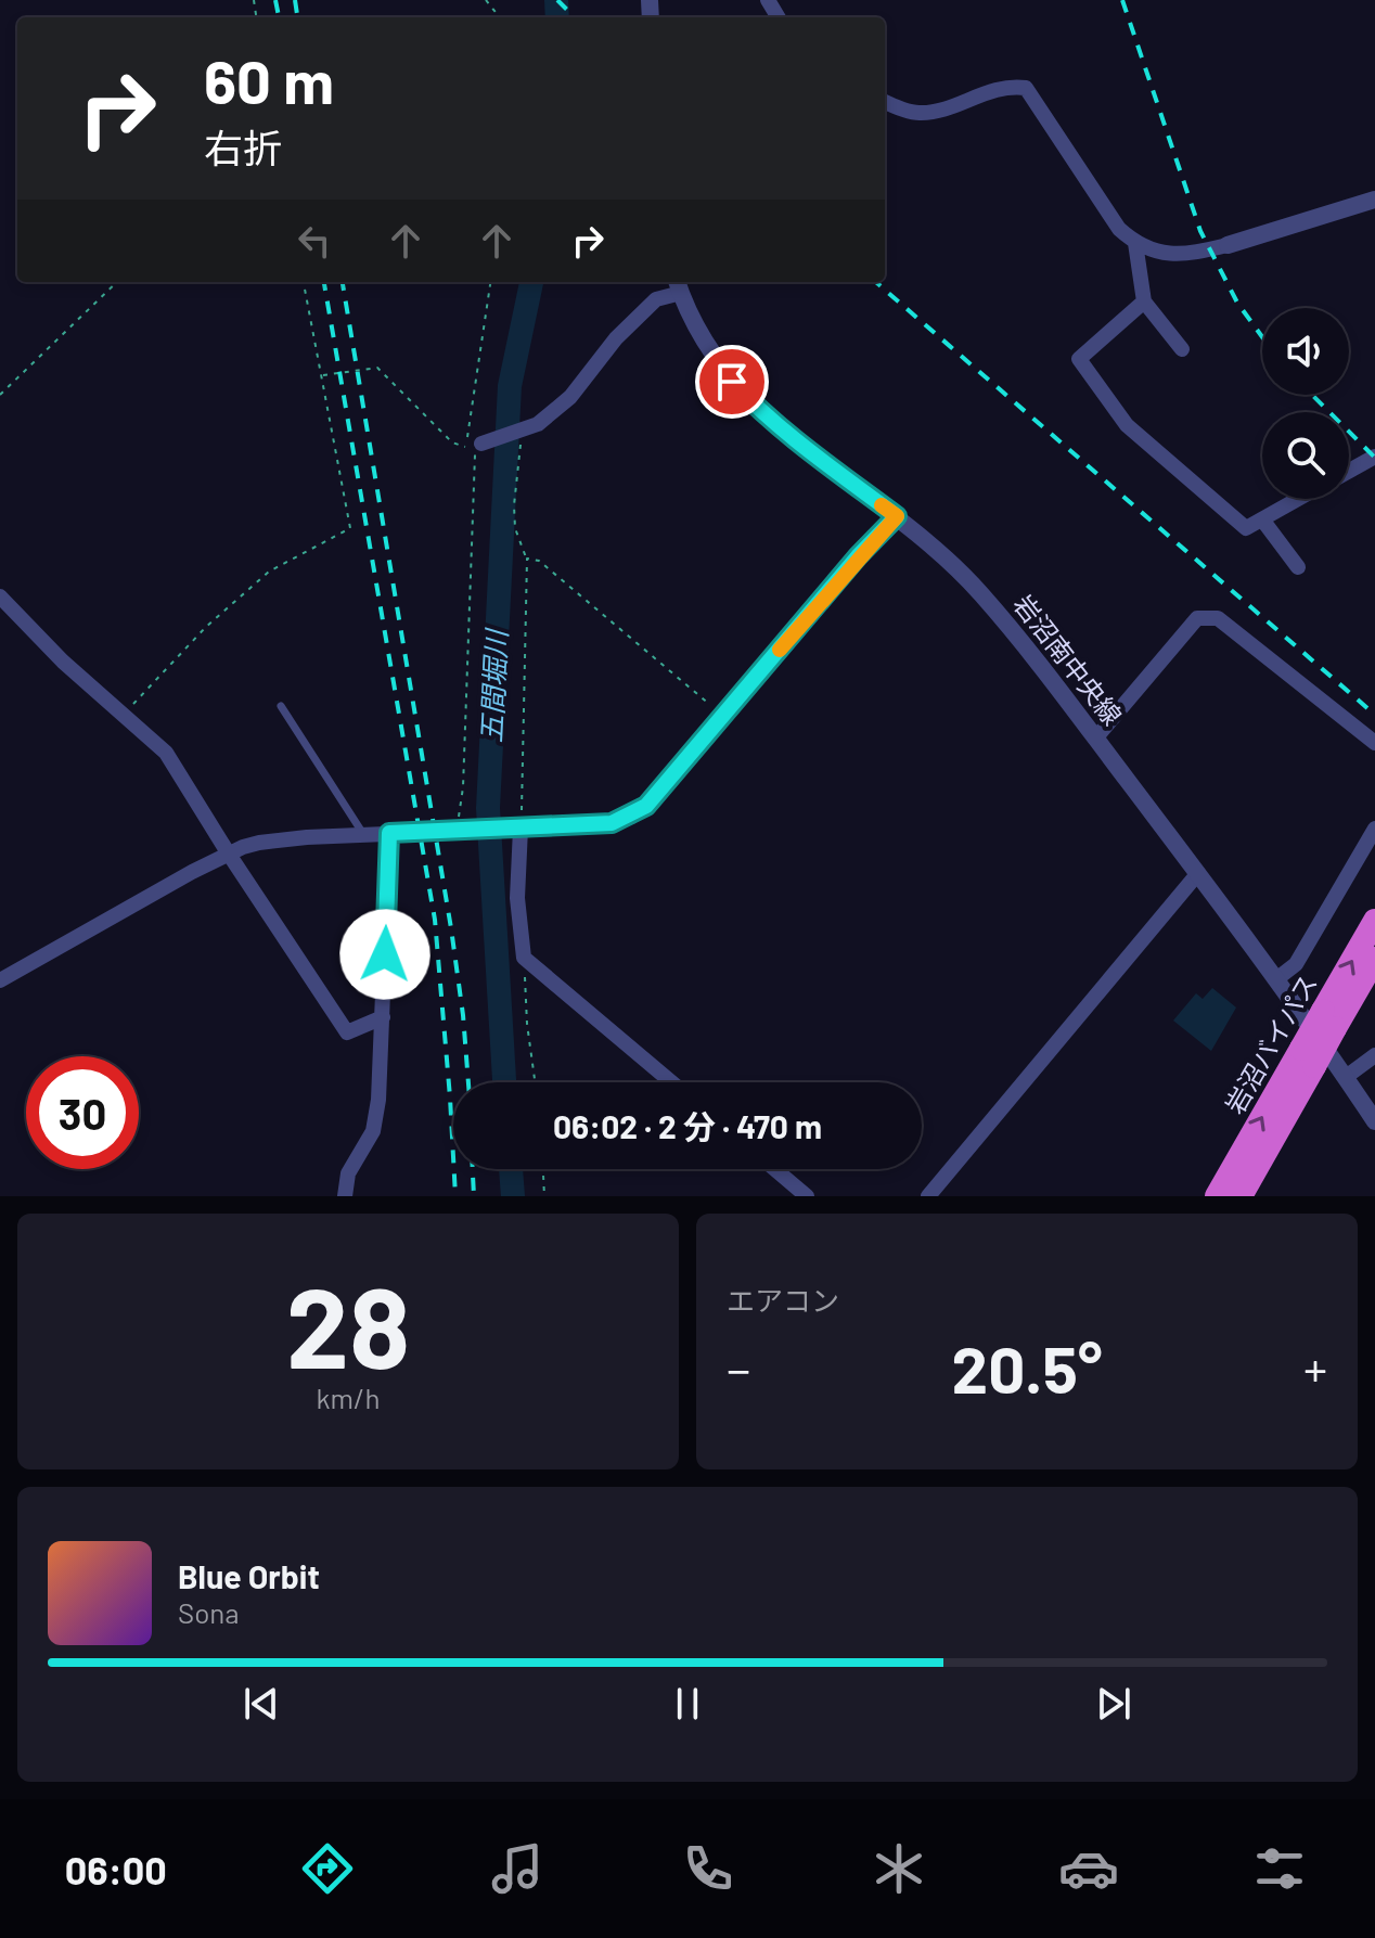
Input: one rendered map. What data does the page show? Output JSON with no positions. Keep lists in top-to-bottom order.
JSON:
{
  "streets": {
    "highway": ["岩沼バイパス"],
    "street": ["岩沼南中央線"]
  },
  "water": ["五間堀川"],
  "page": {
    "turn": ["60 m", "右折"],
    "limit": "30",
    "trip": "06:02 · 2 分 · 470 m",
    "tile": [
      ["28", "km/h"],
      "エアコン"
    ],
    "heat": ["−", "20.5°", "+"],
    "song": ["Blue Orbit", "Sona"],
    "tabs": "06:00"
  }
}
